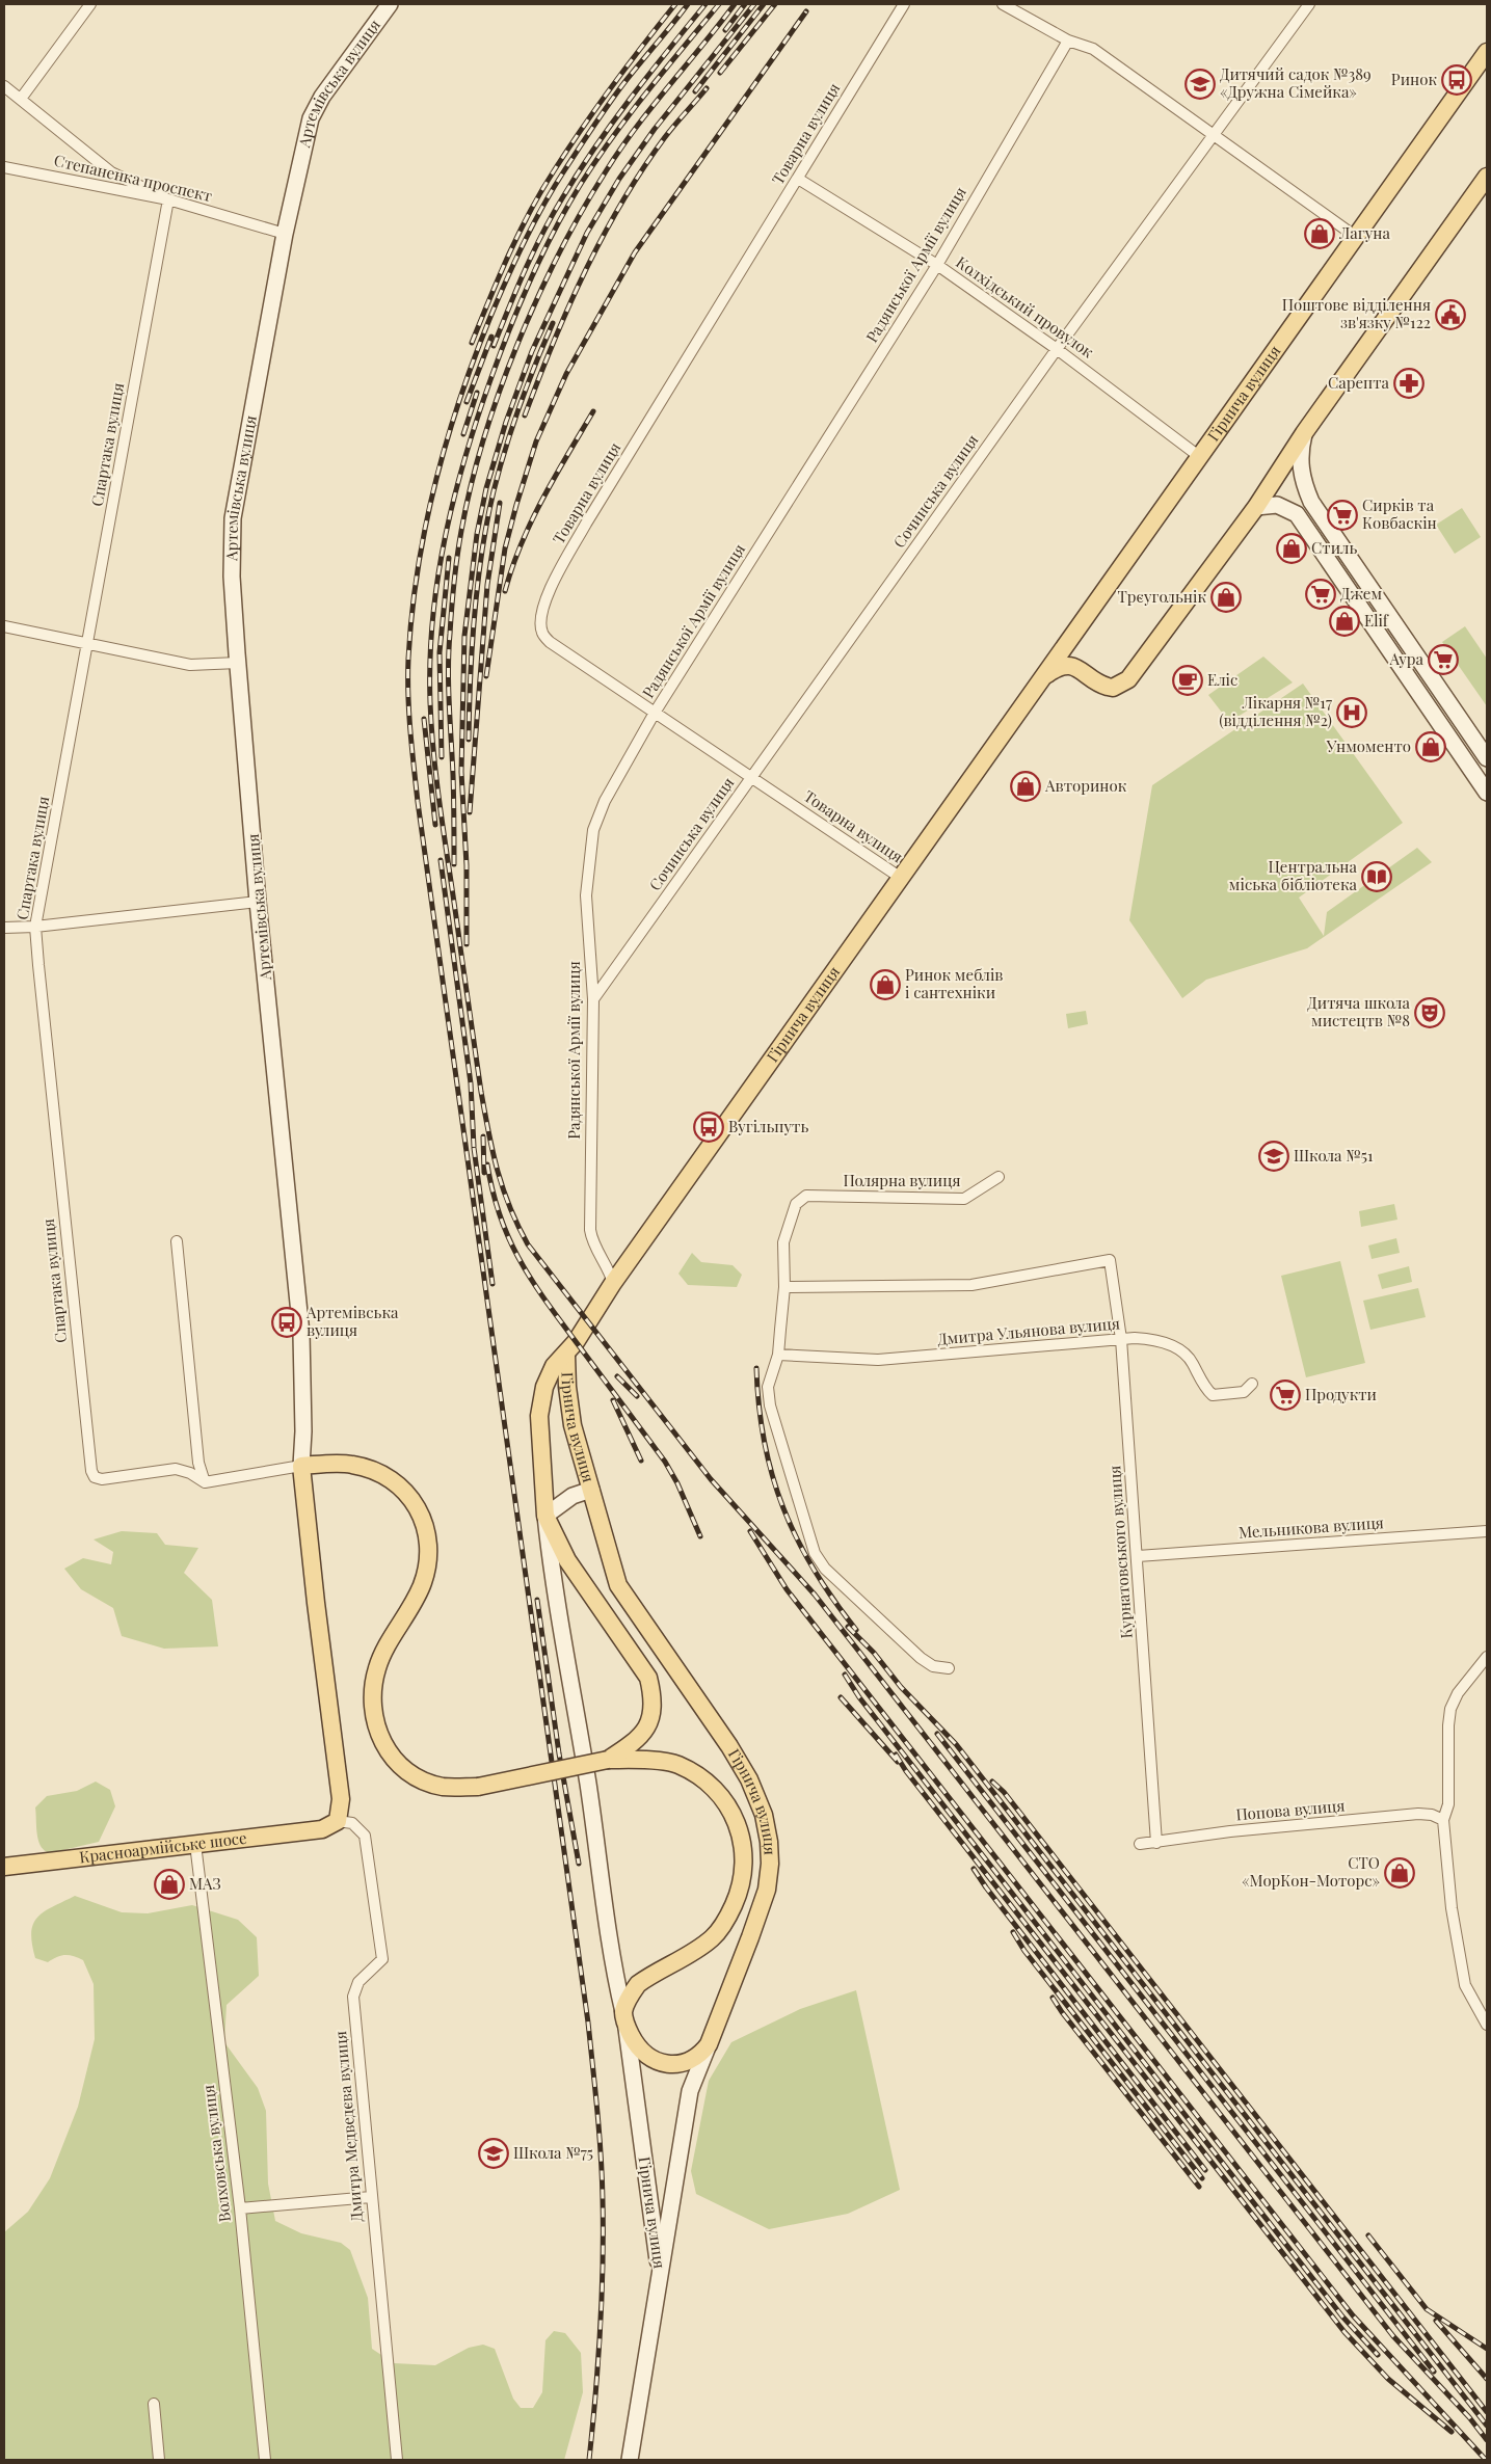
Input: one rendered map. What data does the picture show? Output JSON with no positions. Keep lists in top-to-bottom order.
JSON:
{
  "streets": {
    "main road": ["Артемівська вулиця", "Гірнича вулиця", "Красноармійське шосе"],
    "street": [
      "Товарна вулиця",
      "Степаненка проспект",
      "Радянської Армії вулиця",
      "Колхідський провулок",
      "Спартака вулиця",
      "Сочинська вулиця",
      "Полярна вулиця",
      "Дмитра Ульянова вулиця",
      "Мельникова вулиця",
      "Курнатовського вулиця",
      "Попова вулиця",
      "Дмитра Медведєва вулиця",
      "Волховська вулиця"
    ]
  },
  "crossings": [
    ["Артемівська вулиця", "Степаненка проспект"],
    ["Артемівська вулиця", "Красноармійське шосе"],
    ["Артемівська вулиця", "Дмитра Медведєва вулиця"],
    ["Товарна вулиця", "Радянської Армії вулиця"],
    ["Товарна вулиця", "Колхідський провулок"],
    ["Товарна вулиця", "Гірнича вулиця"],
    ["Товарна вулиця", "Сочинська вулиця"],
    ["Степаненка проспект", "Спартака вулиця"],
    ["Радянської Армії вулиця", "Колхідський провулок"],
    ["Радянської Армії вулиця", "Гірнича вулиця"],
    ["Радянської Армії вулиця", "Сочинська вулиця"],
    ["Колхідський провулок", "Гірнича вулиця"],
    ["Колхідський провулок", "Сочинська вулиця"],
    ["Полярна вулиця", "Курнатовського вулиця"],
    ["Дмитра Ульянова вулиця", "Курнатовського вулиця"],
    ["Мельникова вулиця", "Курнатовського вулиця"],
    ["Курнатовського вулиця", "Попова вулиця"],
    ["Красноармійське шосе", "Дмитра Медведєва вулиця"],
    ["Красноармійське шосе", "Волховська вулиця"]
  ],
  "places": {
    "bus stop": ["Ринок", "Вугільпуть", "Артемівська вулиця"],
    "school or university": ["Дитячий садок №389 «Дружна Сімейка»", "Школа №51", "Школа №75"],
    "shop": [
      "Лагуна",
      "Стиль",
      "Трєугольнік",
      "Elif",
      "Унмоменто",
      "Авторинок",
      "Ринок меблів і сантехніки",
      "СТО «МорКон-Моторс»",
      "МАЗ"
    ],
    "public building": ["Поштове відділення зв'язку №122"],
    "pharmacy": ["Сарепта"],
    "supermarket": [
      "Сирків та Ковбаскін",
      "Джем",
      "Аура",
      "Продукти"
    ],
    "cafe": ["Еліс"],
    "hospital": ["Лікарня №17 (відділення №2)"],
    "library": ["Центральна міська бібліотека"],
    "theatre": ["Дитяча школа мистецтв №8"]
  }
}
